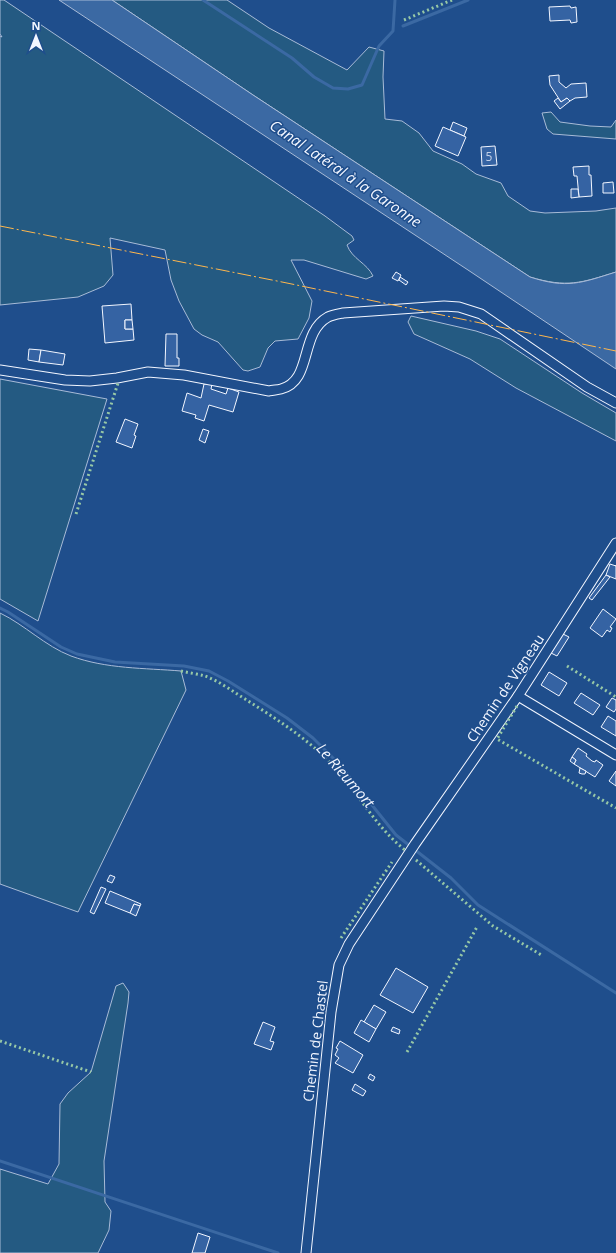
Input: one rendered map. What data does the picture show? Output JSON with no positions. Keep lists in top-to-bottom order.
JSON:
{
  "streets": {
    "street": ["Chemin de Vigneau", "Chemin de Chastel"]
  },
  "crossings": [
    ["Chemin de Vigneau", "Chemin de Chastel"]
  ],
  "water": ["Canal Latéral à la Garonne", "Le Rieumort"],
  "house_numbers": ["5"],
  "north": "top"
}
